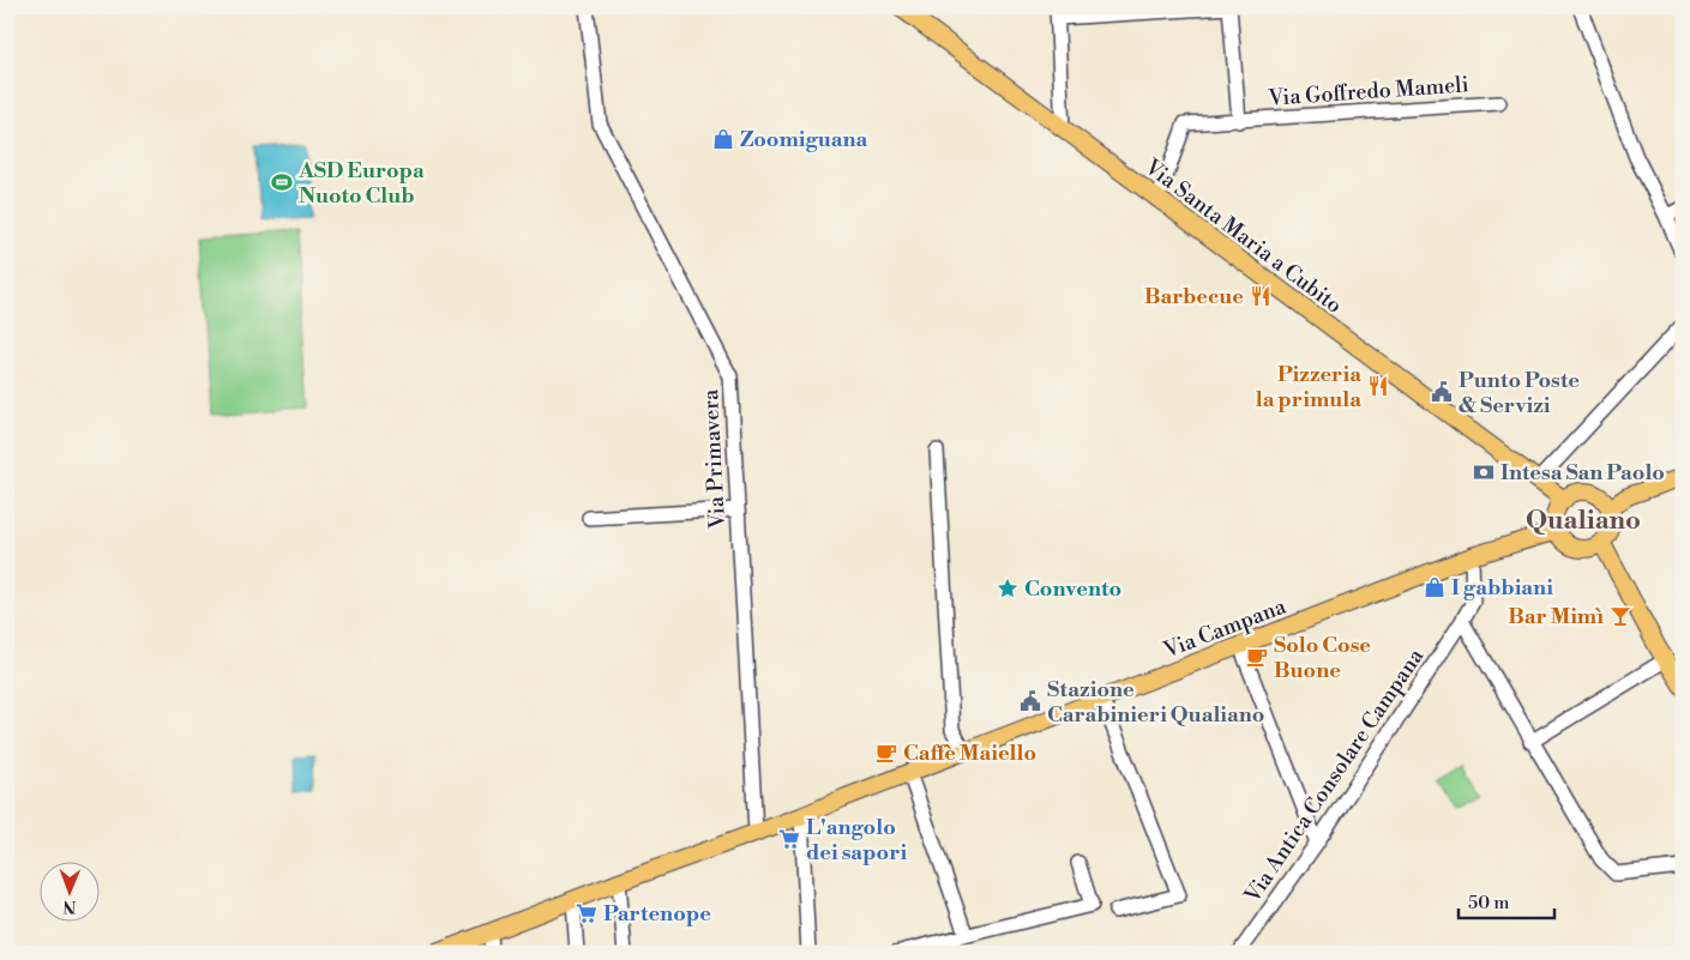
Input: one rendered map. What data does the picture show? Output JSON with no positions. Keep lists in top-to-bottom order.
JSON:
{
  "streets": {
    "main road": ["Via Santa Maria a Cubito", "Via Campana"],
    "street": ["Via Goffredo Mameli", "Via Primavera", "Via Antica Consolare Campana"]
  },
  "crossings": [
    ["Via Goffredo Mameli", "Via Santa Maria a Cubito"],
    ["Via Santa Maria a Cubito", "Via Campana"],
    ["Via Primavera", "Via Campana"],
    ["Via Campana", "Via Antica Consolare Campana"]
  ],
  "districts": ["Qualiano"],
  "places": {
    "shop": ["Zoomiguana", "I gabbiani"],
    "sports": ["ASD Europa Nuoto Club"],
    "restaurant": ["Barbecue", "Pizzeria la primula"],
    "public building": ["Punto Poste & Servizi", "Stazione Carabinieri Qualiano"],
    "bank": ["Intesa San Paolo"],
    "place": ["Convento"],
    "bar": ["Bar Mimì"],
    "cafe": ["Solo Cose Buone", "Caffè Maiello"],
    "supermarket": ["L'angolo dei sapori", "Partenope"]
  },
  "scale_bar": "50 m",
  "north": "bottom"
}
